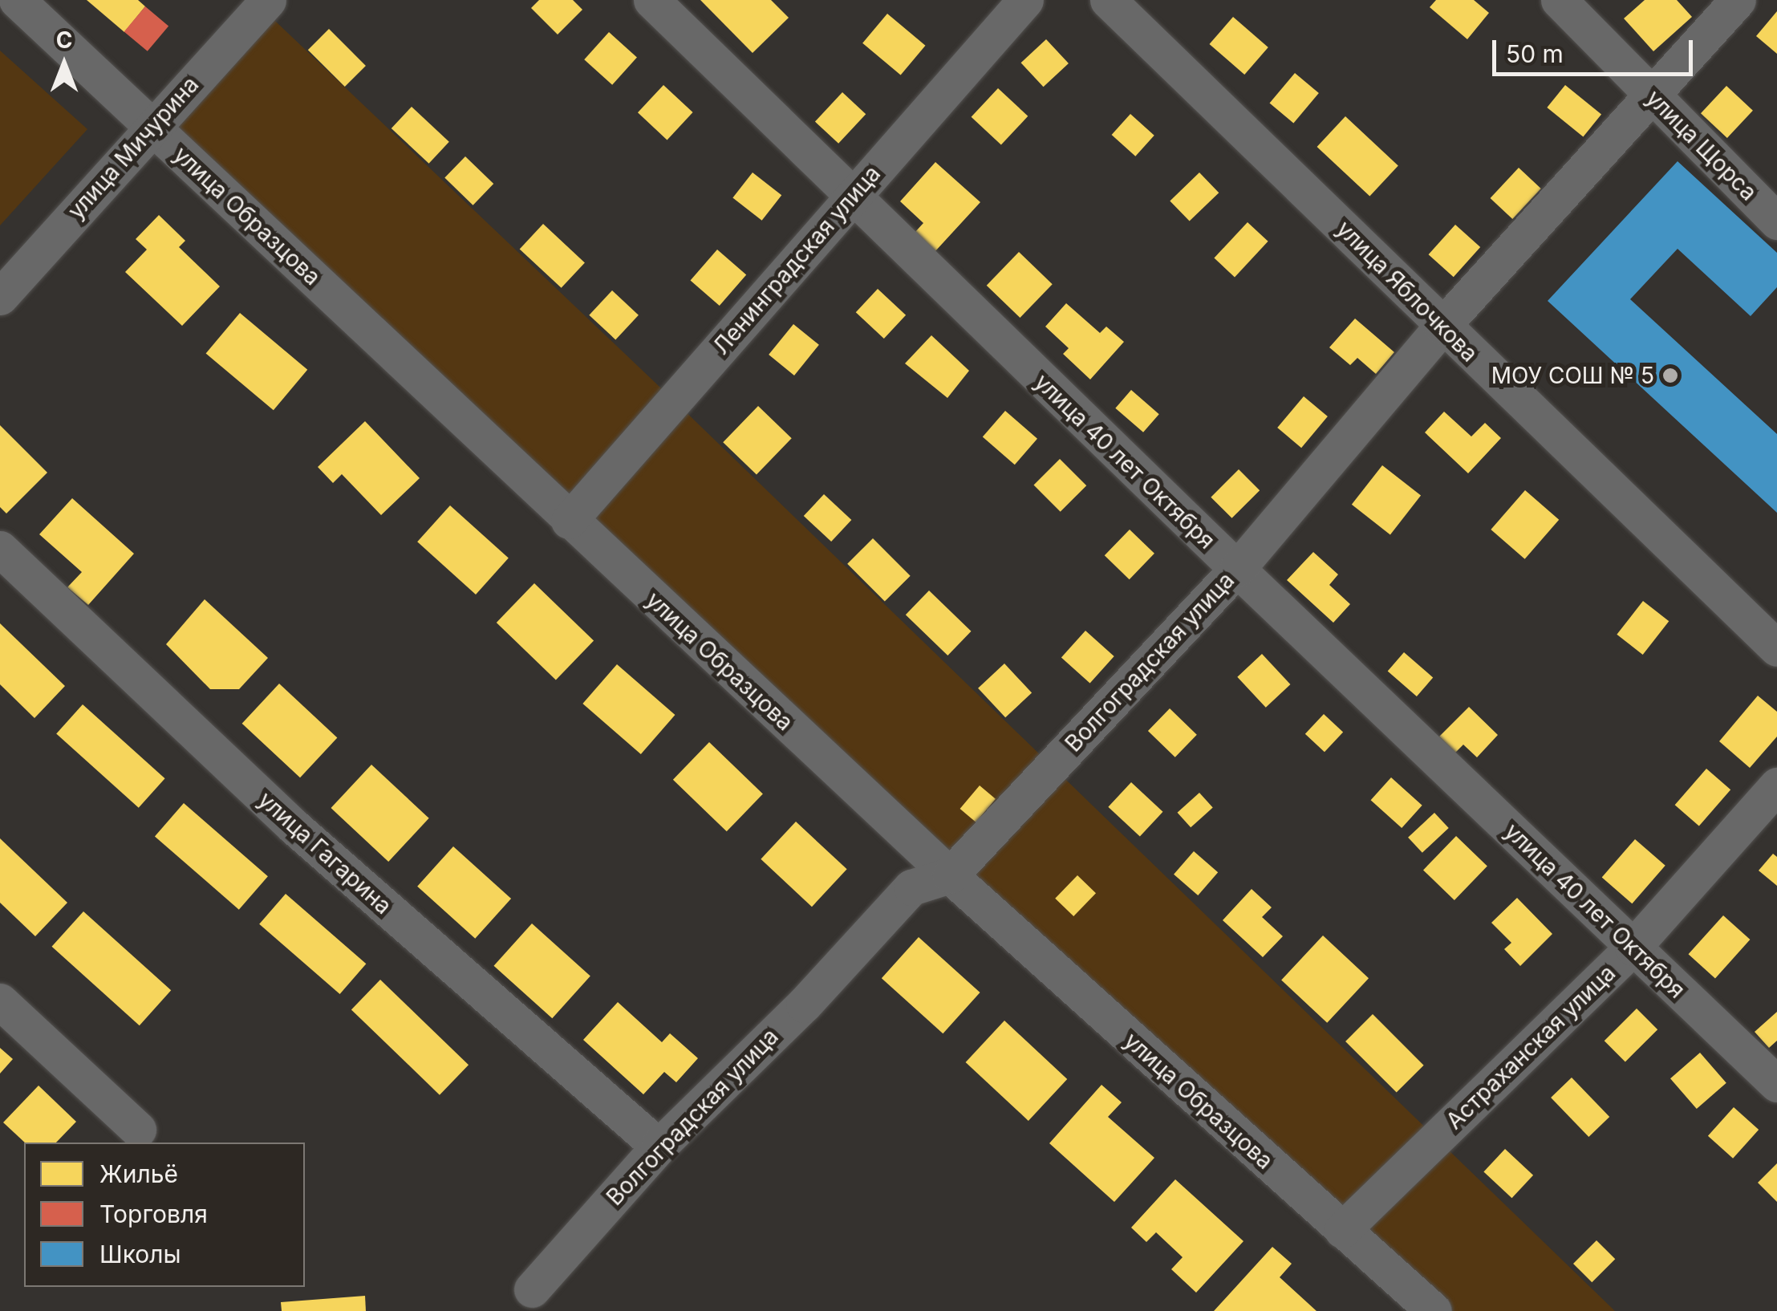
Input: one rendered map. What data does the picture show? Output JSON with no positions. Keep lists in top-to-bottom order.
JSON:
{
  "streets": {
    "street": [
      "улица Щорса",
      "улица Мичурина",
      "улица Образцова",
      "Ленинградская улица",
      "улица Яблочкова",
      "улица 40 лет Октября",
      "Волгоградская улица",
      "улица Гагарина",
      "Астраханская улица"
    ]
  },
  "crossings": [
    ["улица Щорса", "Волгоградская улица"],
    ["улица Мичурина", "улица Образцова"],
    ["улица Образцова", "Ленинградская улица"],
    ["улица Образцова", "Волгоградская улица"],
    ["улица Образцова", "Астраханская улица"],
    ["Ленинградская улица", "улица 40 лет Октября"],
    ["улица Яблочкова", "Волгоградская улица"],
    ["улица 40 лет Октября", "Волгоградская улица"],
    ["улица 40 лет Октября", "Астраханская улица"],
    ["Волгоградская улица", "улица Гагарина"]
  ],
  "places": ["МОУ СОШ № 5"],
  "legend": ["Жильё", "Торговля", "Школы"],
  "scale_bar": "50 m",
  "north": "top"
}
